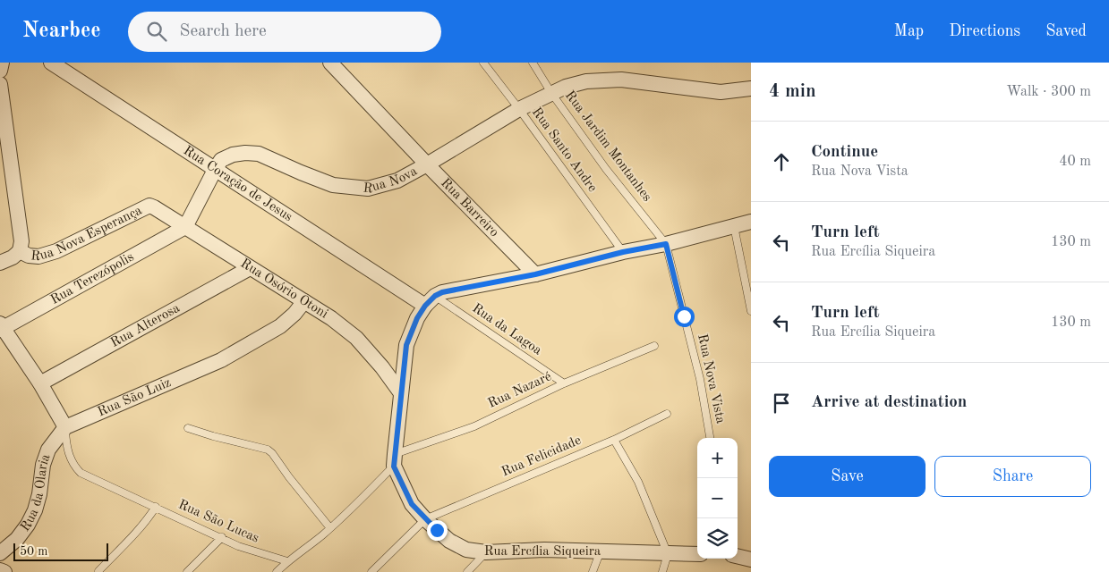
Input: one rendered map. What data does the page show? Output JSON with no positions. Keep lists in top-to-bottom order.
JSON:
{
  "streets": {
    "street": [
      "Rua Nova",
      "Rua Coração de Jesus",
      "Rua Barreiro",
      "Rua Nova Esperança",
      "Rua Terezópolis",
      "Rua Osório Otoni",
      "Rua Alterosa",
      "Rua São Luiz",
      "Rua da Olaria",
      "Rua Ercília Siqueira"
    ],
    "lane": [
      "Rua Jardim Montanhes",
      "Rua Santo Andre",
      "Rua da Lagoa",
      "Rua Nova Vista",
      "Rua Nazaré",
      "Rua Felicidade",
      "Rua São Lucas"
    ]
  },
  "crossings": [
    ["Rua Jardim Montanhes", "Rua Nova"],
    ["Rua Jardim Montanhes", "Rua Nova Vista"],
    ["Rua Santo Andre", "Rua Nova"],
    ["Rua Nova", "Rua Coração de Jesus"],
    ["Rua Nova", "Rua Barreiro"],
    ["Rua Nova", "Rua Terezópolis"],
    ["Rua Nova", "Rua Osório Otoni"],
    ["Rua Coração de Jesus", "Rua da Lagoa"],
    ["Rua Nova Esperança", "Rua Osório Otoni"],
    ["Rua Terezópolis", "Rua Osório Otoni"],
    ["Rua Osório Otoni", "Rua Alterosa"],
    ["Rua Osório Otoni", "Rua São Luiz"],
    ["Rua da Lagoa", "Rua Nazaré"],
    ["Rua Nazaré", "Rua Ercília Siqueira"],
    ["Rua São Luiz", "Rua da Olaria"],
    ["Rua São Luiz", "Rua São Lucas"],
    ["Rua Felicidade", "Rua Ercília Siqueira"],
    ["Rua da Olaria", "Rua São Lucas"]
  ],
  "scale_bar": "50 m",
  "page": {
    "header": "Nearbee",
    "search": "Search here",
    "nav": ["Map", "Directions", "Saved"],
    "heading": ["4 min", "Walk · 300 m"],
    "list": [
      ["Continue", "Rua Nova Vista", "40 m"],
      ["Turn left", "Rua Ercília Siqueira", "130 m"],
      ["Turn left", "Rua Ercília Siqueira", "130 m"],
      "Arrive at destination"
    ],
    "map_buttons": ["+", "−"],
    "buttons": ["Save", "Share"],
    "scale": "50 m"
  }
}
